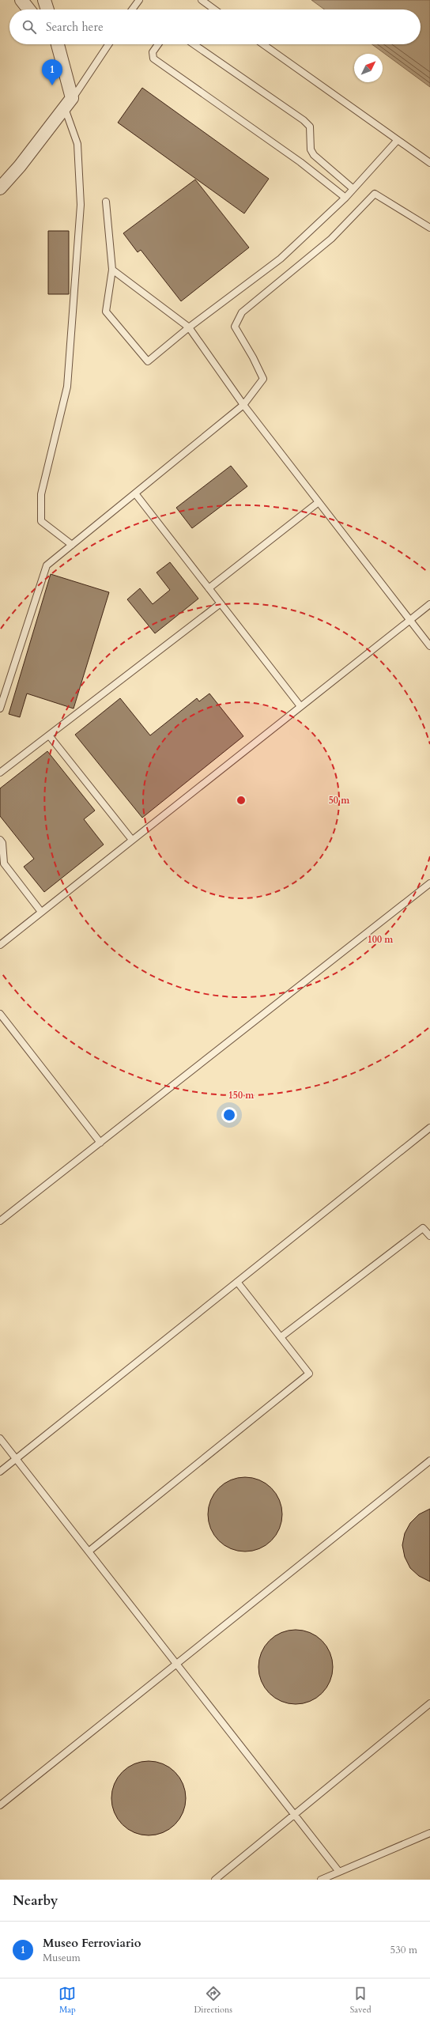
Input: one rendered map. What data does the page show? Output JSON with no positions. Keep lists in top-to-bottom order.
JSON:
{
  "north": "top right",
  "page": {
    "search": "Search here",
    "pins": "1",
    "heading": "Nearby",
    "list": [
      {
        "mark": "1",
        "name": "Museo Ferroviario",
        "note": "Museum",
        "value": "530 m"
      }
    ],
    "nav": ["Map", "Directions", "Saved"]
  },
  "rings": ["50 m", "100 m", "150 m"]
}
